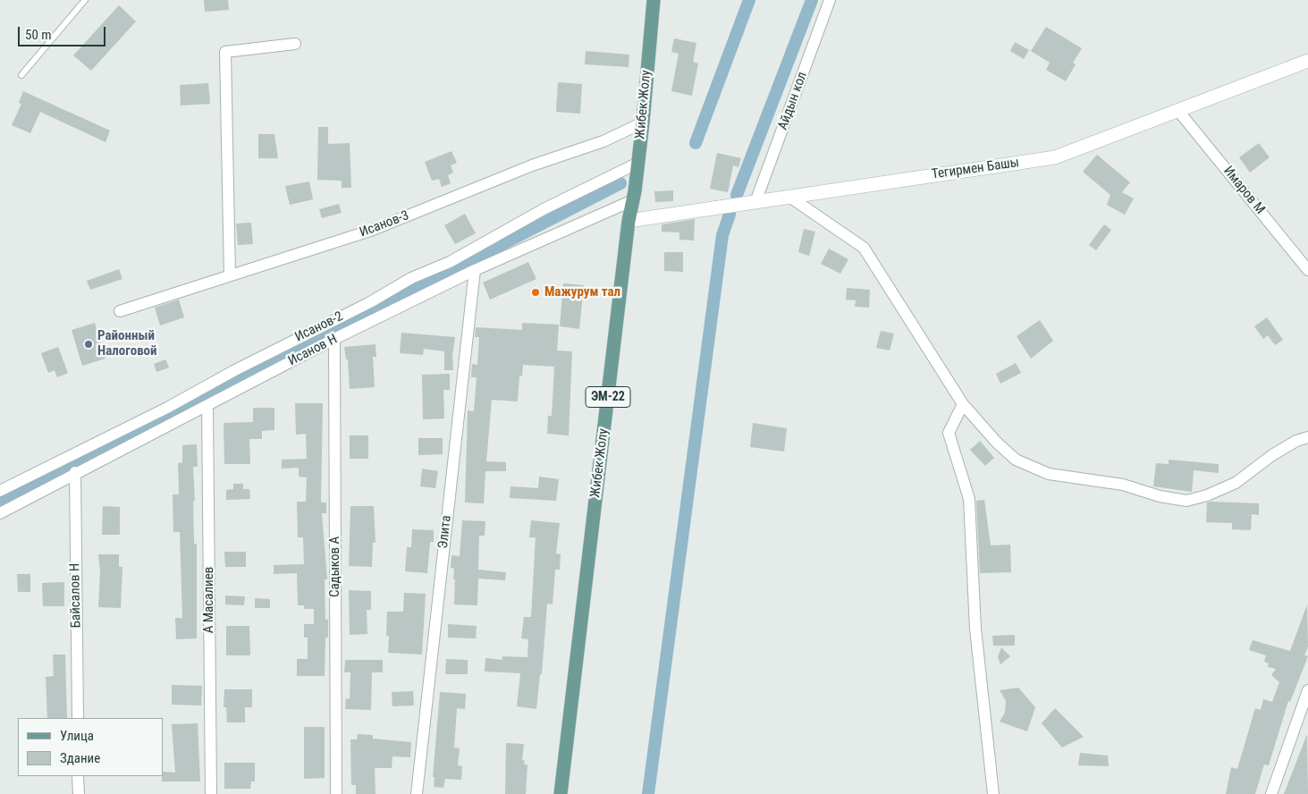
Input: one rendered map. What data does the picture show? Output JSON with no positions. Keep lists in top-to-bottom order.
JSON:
{
  "streets": {
    "main road": ["Жибек Жолу", "ЭМ-22"],
    "street": [
      "Айдын кол",
      "Тегирмен Башы",
      "Имаров М",
      "Исанов-3",
      "Исанов-2",
      "Исанов Н",
      "Элита",
      "Садыков А",
      "Байсалов Н",
      "А Масалиев"
    ]
  },
  "crossings": [
    ["Айдын кол", "Тегирмен Башы"],
    ["Жибек Жолу", "Тегирмен Башы"],
    ["Жибек Жолу", "Исанов-3"],
    ["Жибек Жолу", "Исанов-2"],
    ["Жибек Жолу", "Исанов Н"],
    ["Тегирмен Башы", "Имаров М"],
    ["Исанов Н", "Элита"],
    ["Исанов Н", "Садыков А"],
    ["Исанов Н", "Байсалов Н"],
    ["Исанов Н", "А Масалиев"]
  ],
  "places": ["Мажурум тал", "Районный Налоговой"],
  "legend": ["Улица", "Здание"],
  "scale_bar": "50 m"
}
